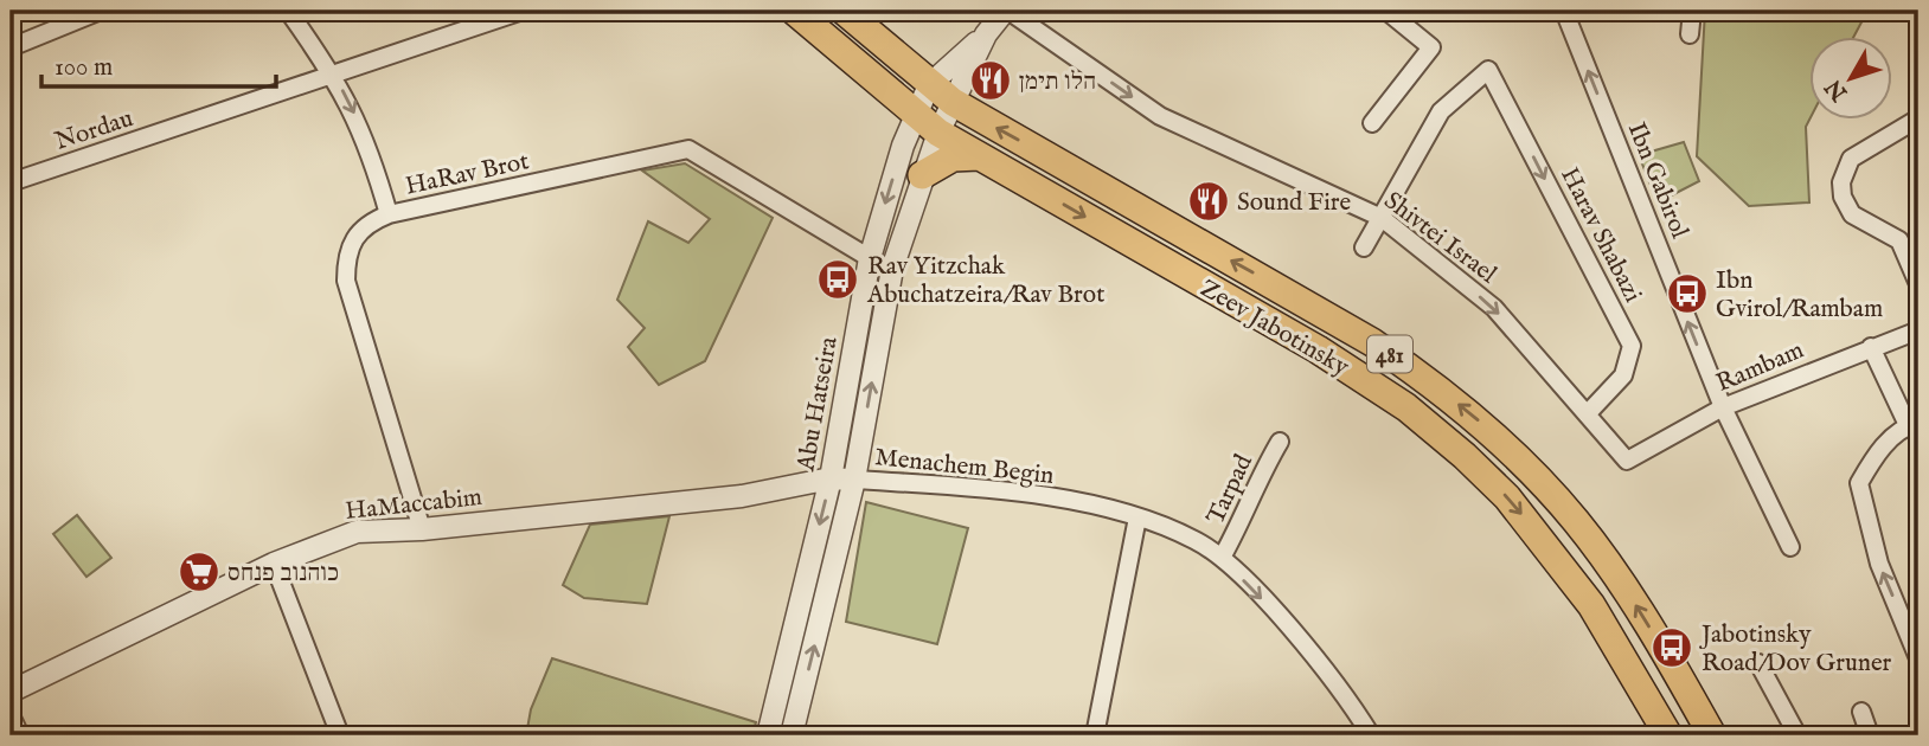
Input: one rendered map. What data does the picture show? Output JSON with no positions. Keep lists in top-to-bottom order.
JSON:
{
  "streets": {
    "main road": ["Zeev Jabotinsky", "481"],
    "street": [
      "Nordau",
      "HaRav Brot",
      "Ibn Gabirol",
      "Harav Shabazi",
      "Shivtei Israel",
      "Rambam",
      "Abu Hatseira",
      "Menachem Begin",
      "Tarpad",
      "HaMaccabim"
    ]
  },
  "crossings": [
    ["HaRav Brot", "Abu Hatseira"],
    ["HaRav Brot", "HaMaccabim"],
    ["Ibn Gabirol", "Rambam"],
    ["Harav Shabazi", "Shivtei Israel"],
    ["Shivtei Israel", "Rambam"],
    ["Zeev Jabotinsky", "Abu Hatseira"],
    ["Abu Hatseira", "Menachem Begin"],
    ["Abu Hatseira", "HaMaccabim"],
    ["Menachem Begin", "Tarpad"],
    ["Menachem Begin", "HaMaccabim"]
  ],
  "one_way": ["Ibn Gabirol", "Shivtei Israel", "Menachem Begin"],
  "places": {
    "restaurant": ["הלו תימן", "Sound Fire"],
    "bus stop": ["Rav Yitzchak Abuchatzeira/Rav Brot", "Ibn Gvirol/Rambam", "Jabotinsky Road/Dov Gruner"],
    "supermarket": ["כוהנוב פנחס"]
  },
  "scale_bar": "100 m",
  "north": "bottom left"
}
